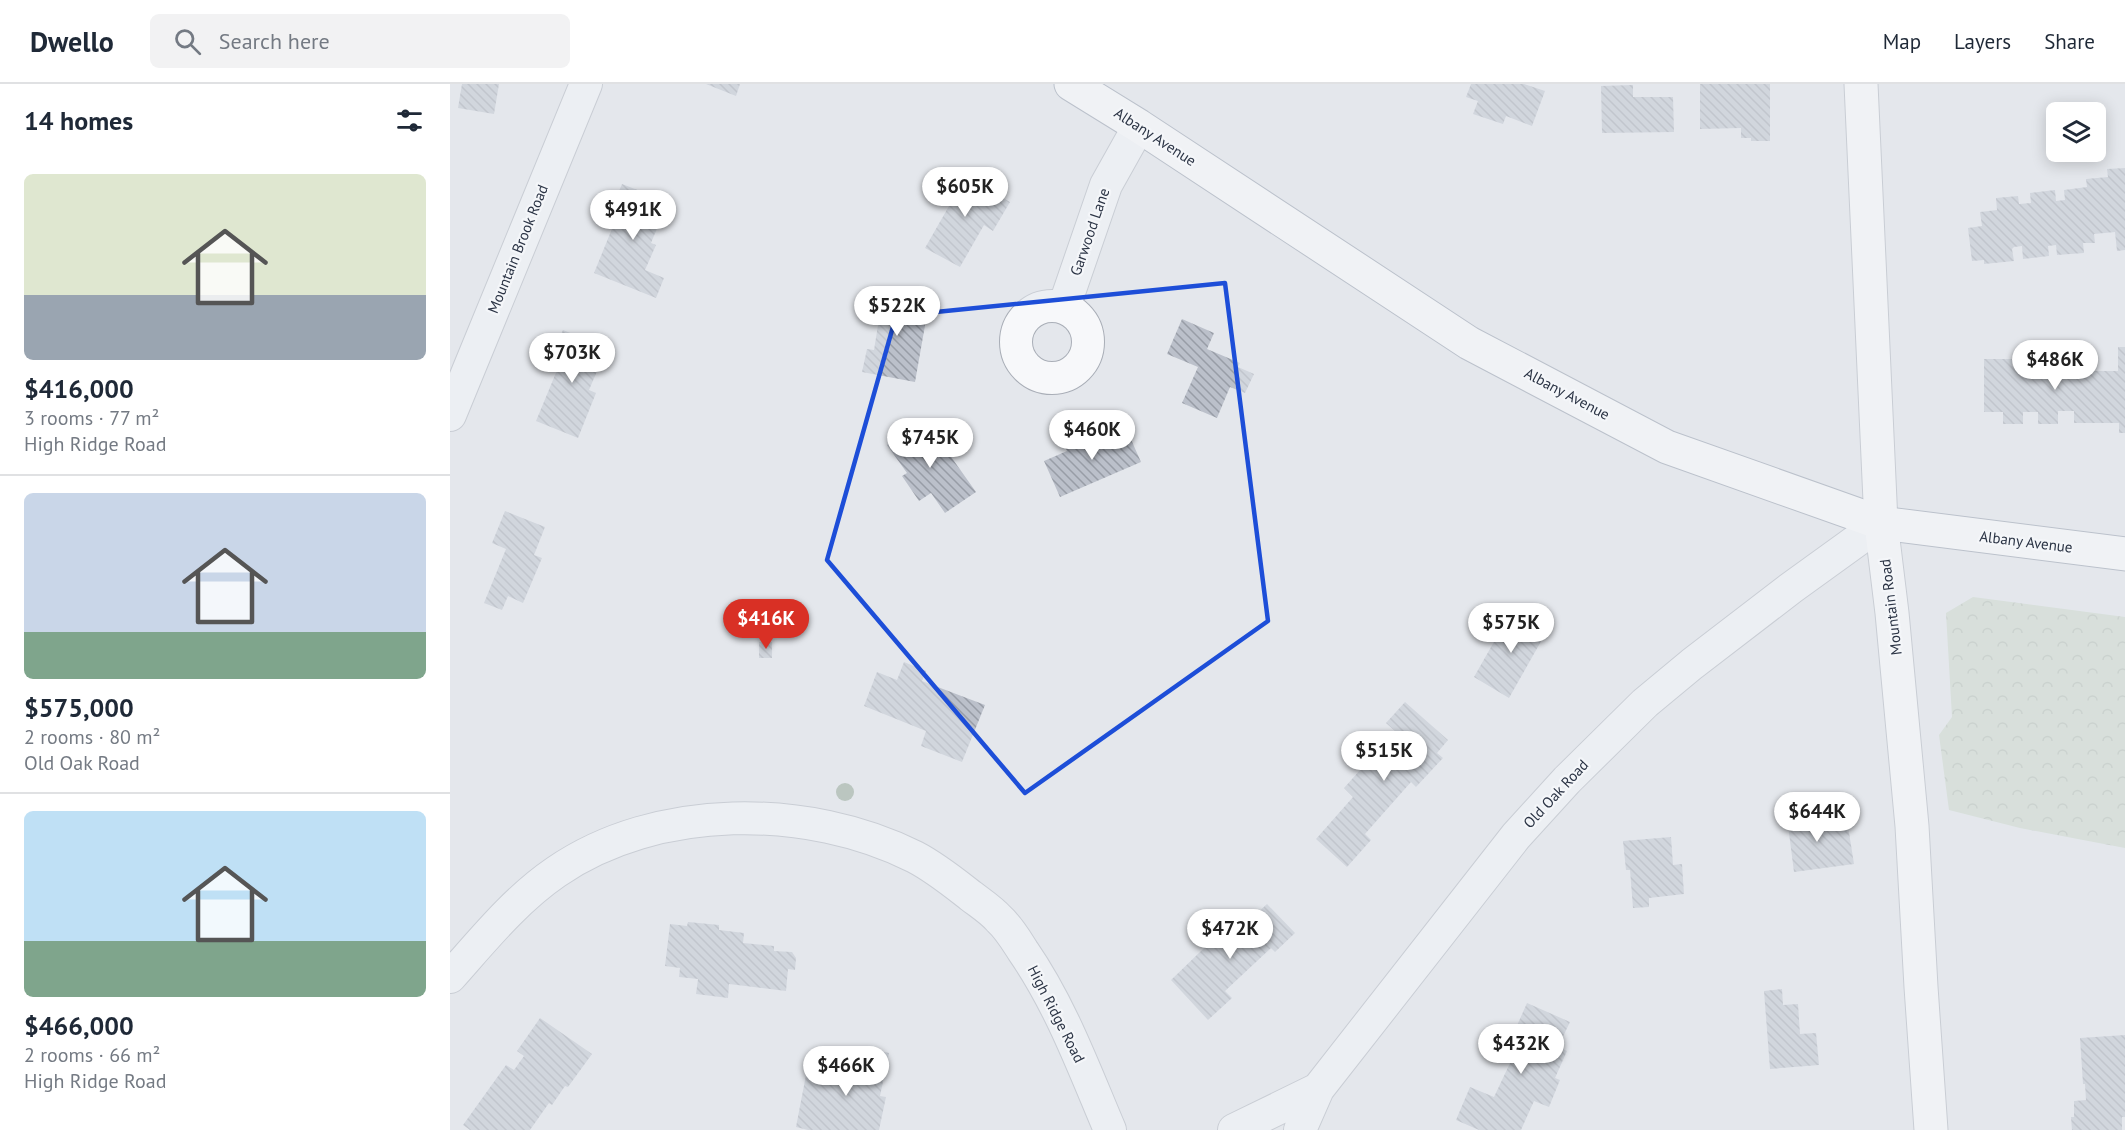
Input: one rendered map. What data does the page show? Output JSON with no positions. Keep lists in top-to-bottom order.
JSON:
{
  "streets": {
    "main road": ["Albany Avenue", "Mountain Road"],
    "street": [
      "Garwood Lane",
      "Mountain Brook Road",
      "Old Oak Road",
      "High Ridge Road"
    ]
  },
  "crossings": [
    ["Albany Avenue", "Garwood Lane"],
    ["Albany Avenue", "Mountain Road"],
    ["Albany Avenue", "Old Oak Road"],
    ["Mountain Road", "Old Oak Road"]
  ],
  "page": {
    "header": "Dwello",
    "search": "Search here",
    "nav": ["Map", "Layers", "Share"],
    "heading": "14 homes",
    "list": [
      {
        "name": "$416,000",
        "note": "3 rooms · 77 m² · High Ridge Road"
      },
      {
        "name": "$575,000",
        "note": "2 rooms · 80 m² · Old Oak Road"
      },
      {
        "name": "$466,000",
        "note": "2 rooms · 66 m² · High Ridge Road"
      }
    ],
    "price": [
      "$605K",
      "$491K",
      "$522K",
      "$703K",
      "$486K",
      "$460K",
      "$745K",
      "$416K",
      "$575K",
      "$515K",
      "$644K",
      "$472K",
      "$432K",
      "$466K"
    ]
  }
}
